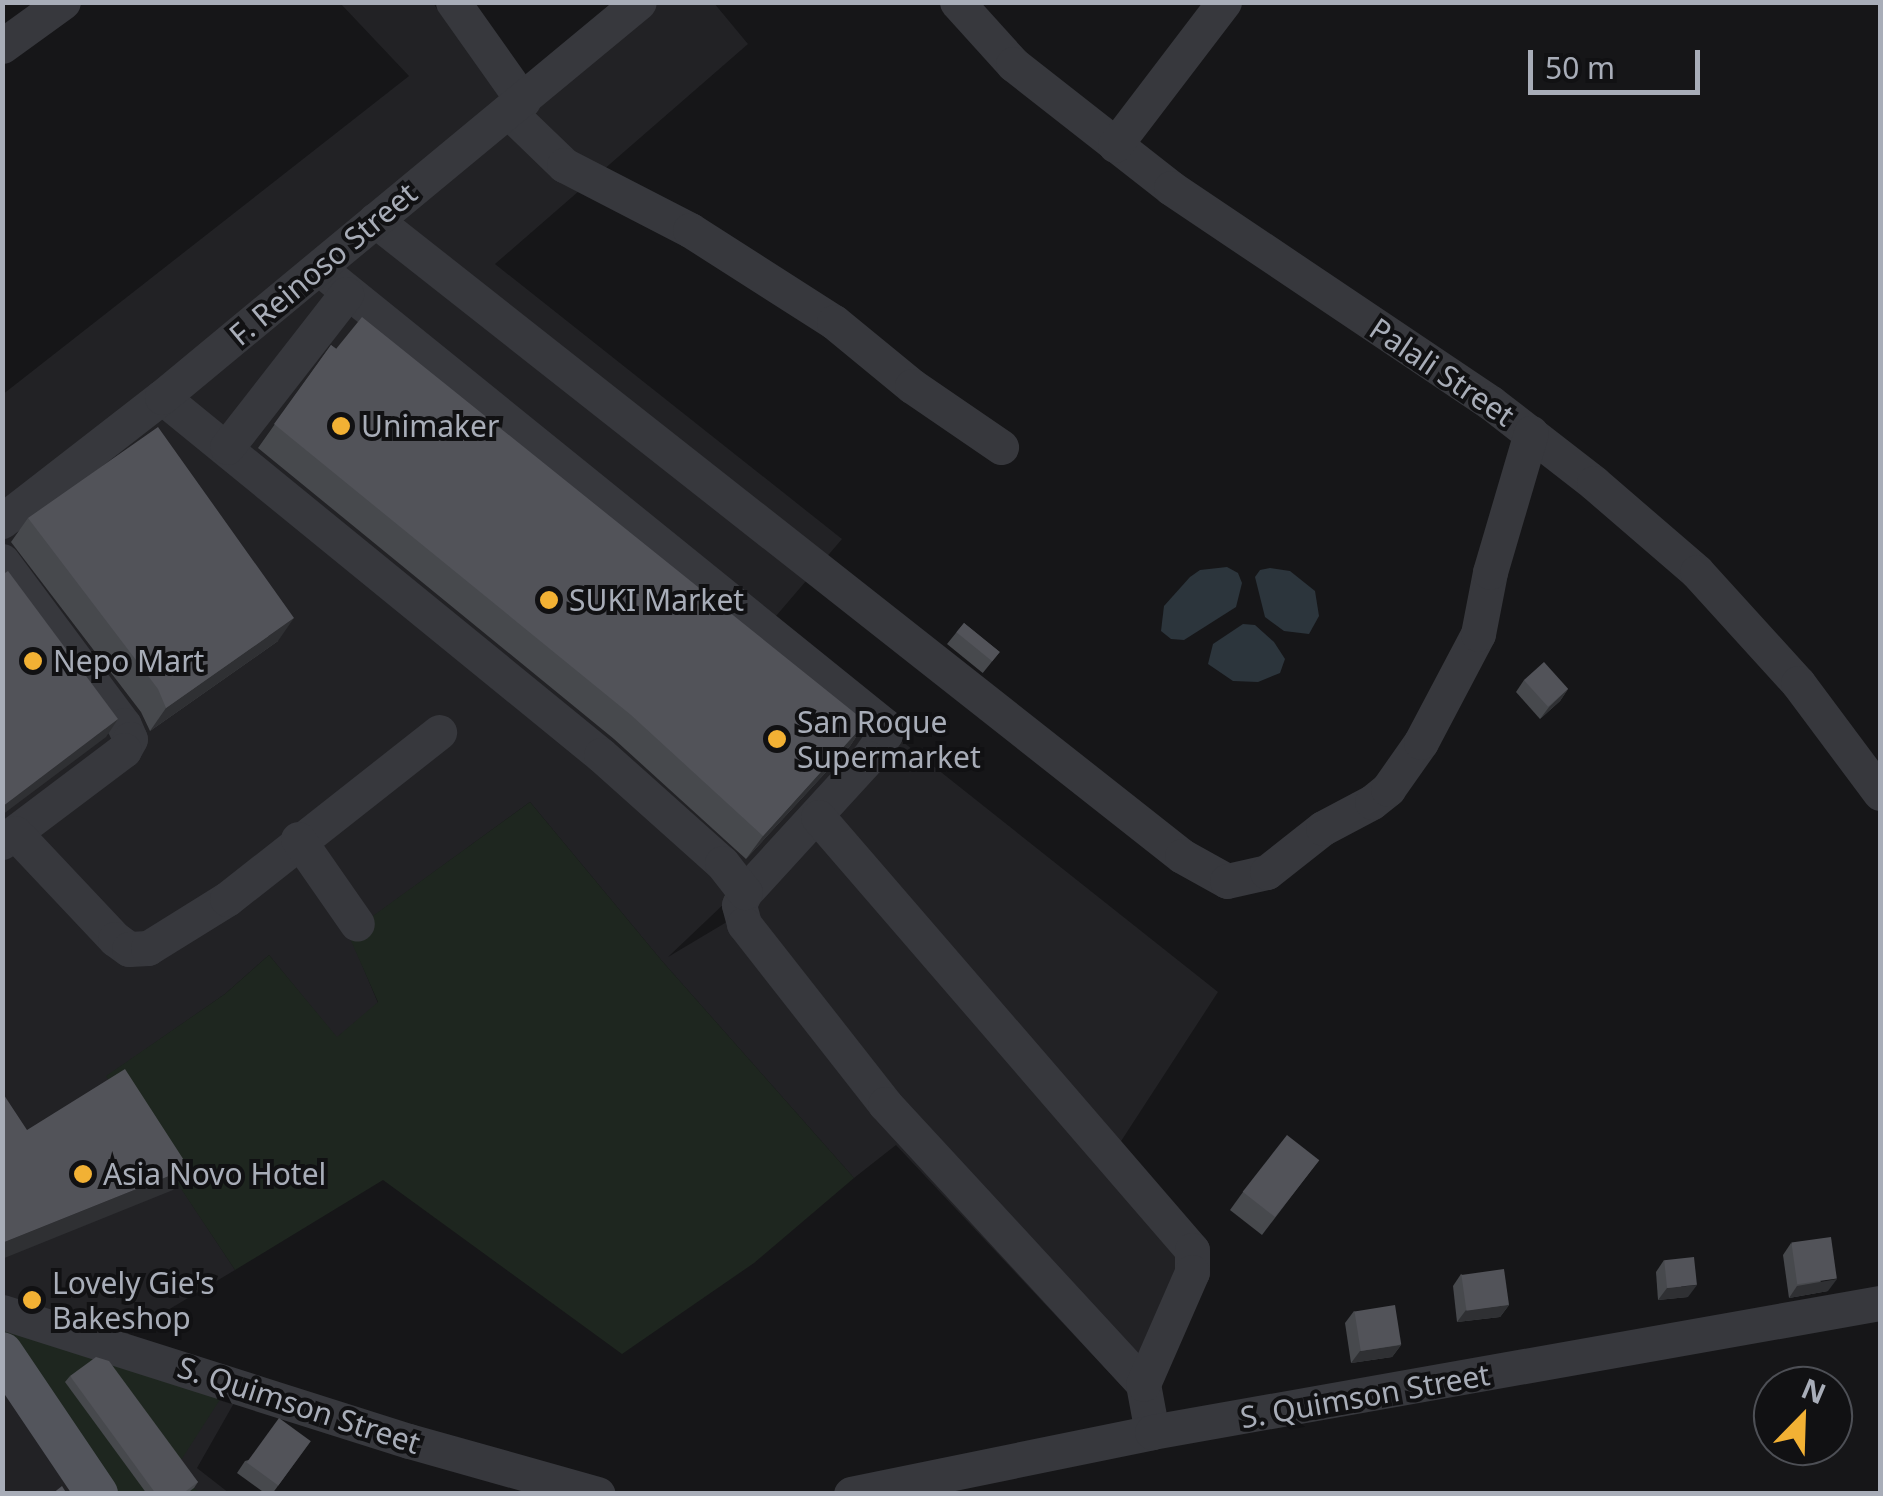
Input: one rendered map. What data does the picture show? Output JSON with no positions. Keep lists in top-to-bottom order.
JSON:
{
  "streets": {
    "street": ["F. Reinoso Street", "Palali Street", "S. Quimson Street"]
  },
  "places": [
    "Unimaker",
    "SUKI Market",
    "Nepo Mart",
    "San Roque Supermarket",
    "Asia Novo Hotel",
    "Lovely Gie's Bakeshop"
  ],
  "scale_bar": "50 m",
  "north": "top right"
}
